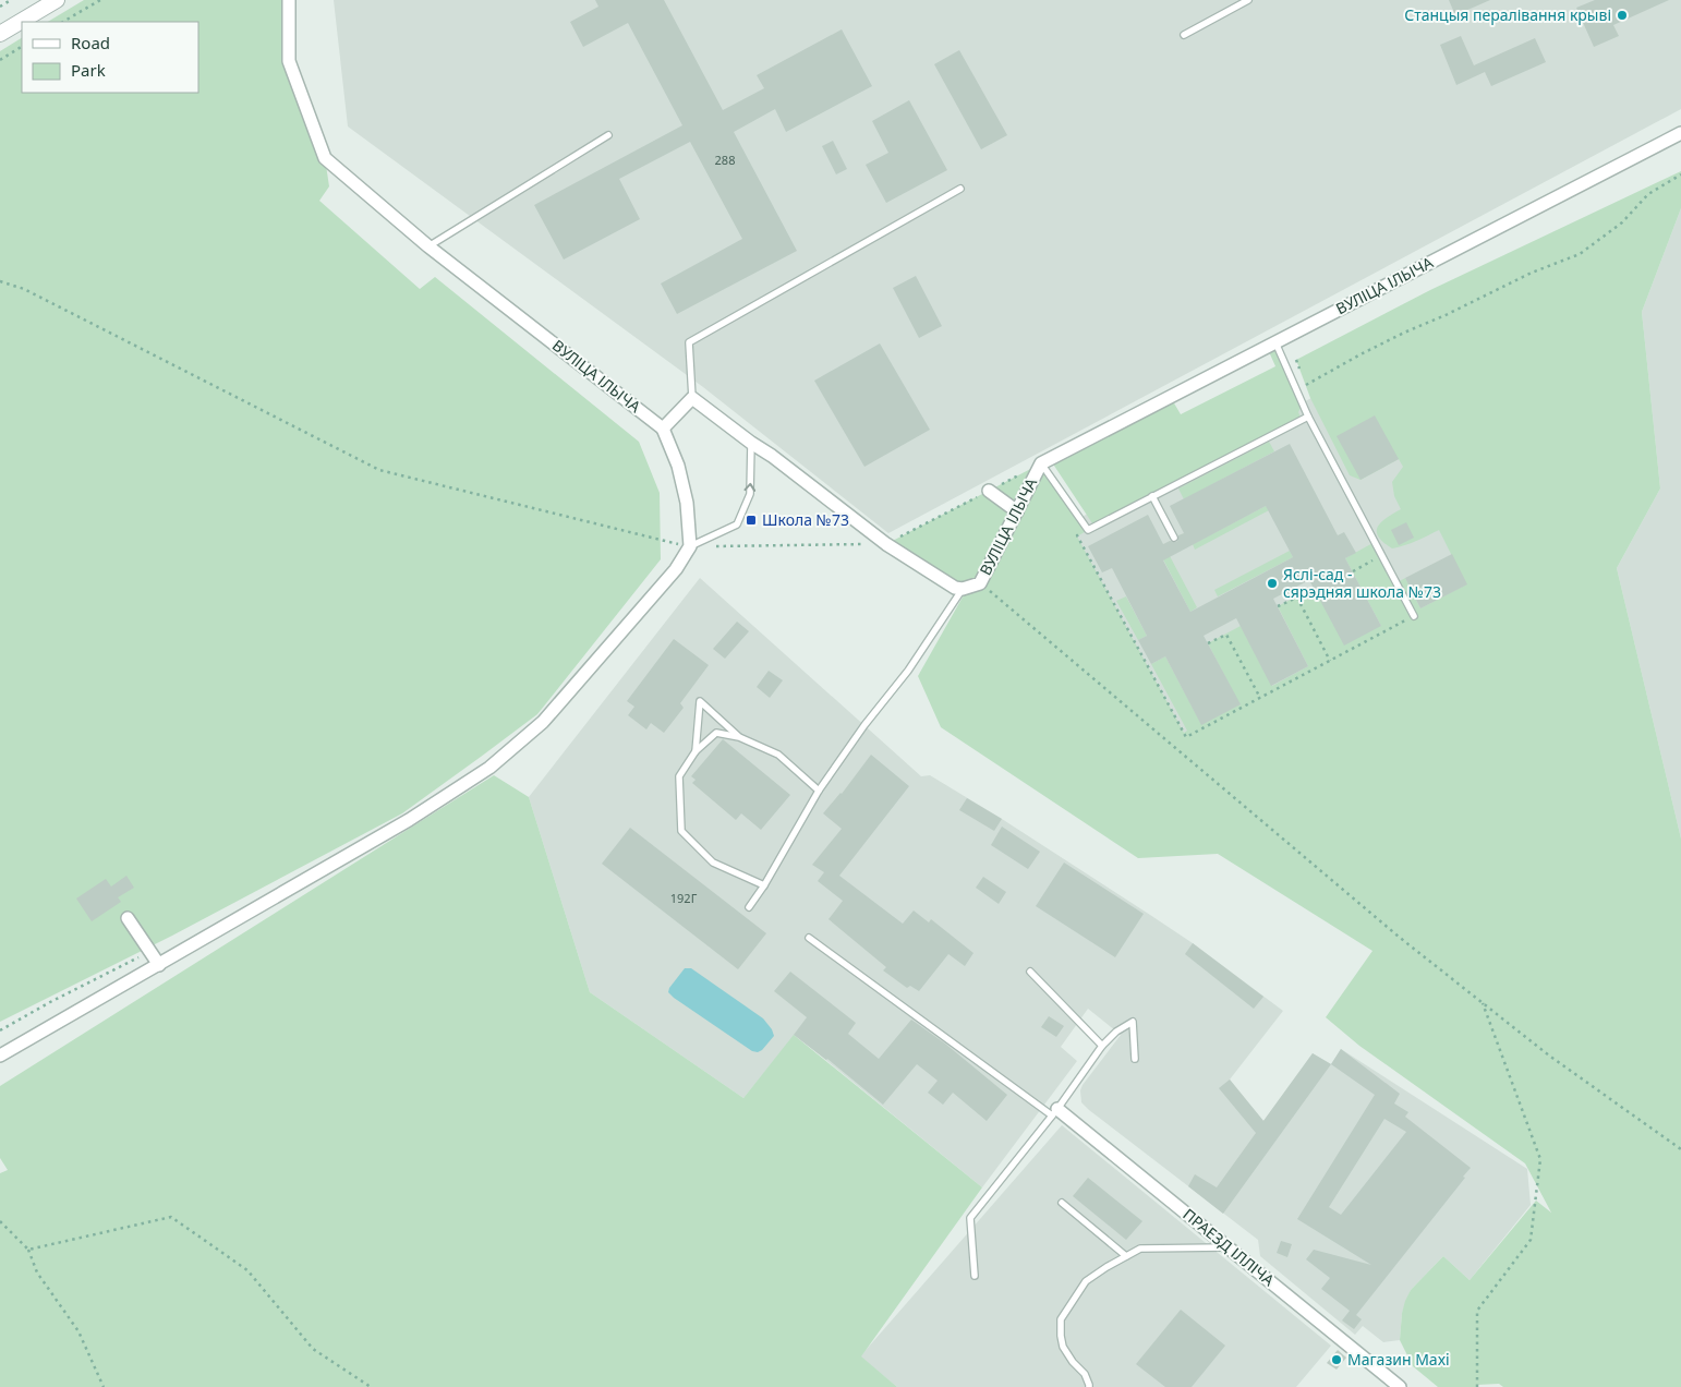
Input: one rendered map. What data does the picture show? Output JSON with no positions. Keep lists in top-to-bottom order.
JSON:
{
  "streets": {
    "street": ["ВУЛІЦА ІЛЬІЧА", "ПРАЕЗД ІЛЛІЧА"]
  },
  "places": {
    "other": ["Станцыя пералівання крыві", "Яслі-сад - сярэдняя школа №73", "Магазин Maxi"],
    "transit": ["Школа №73"]
  },
  "house_numbers": ["288", "192Г"],
  "legend": ["Road", "Park"]
}
